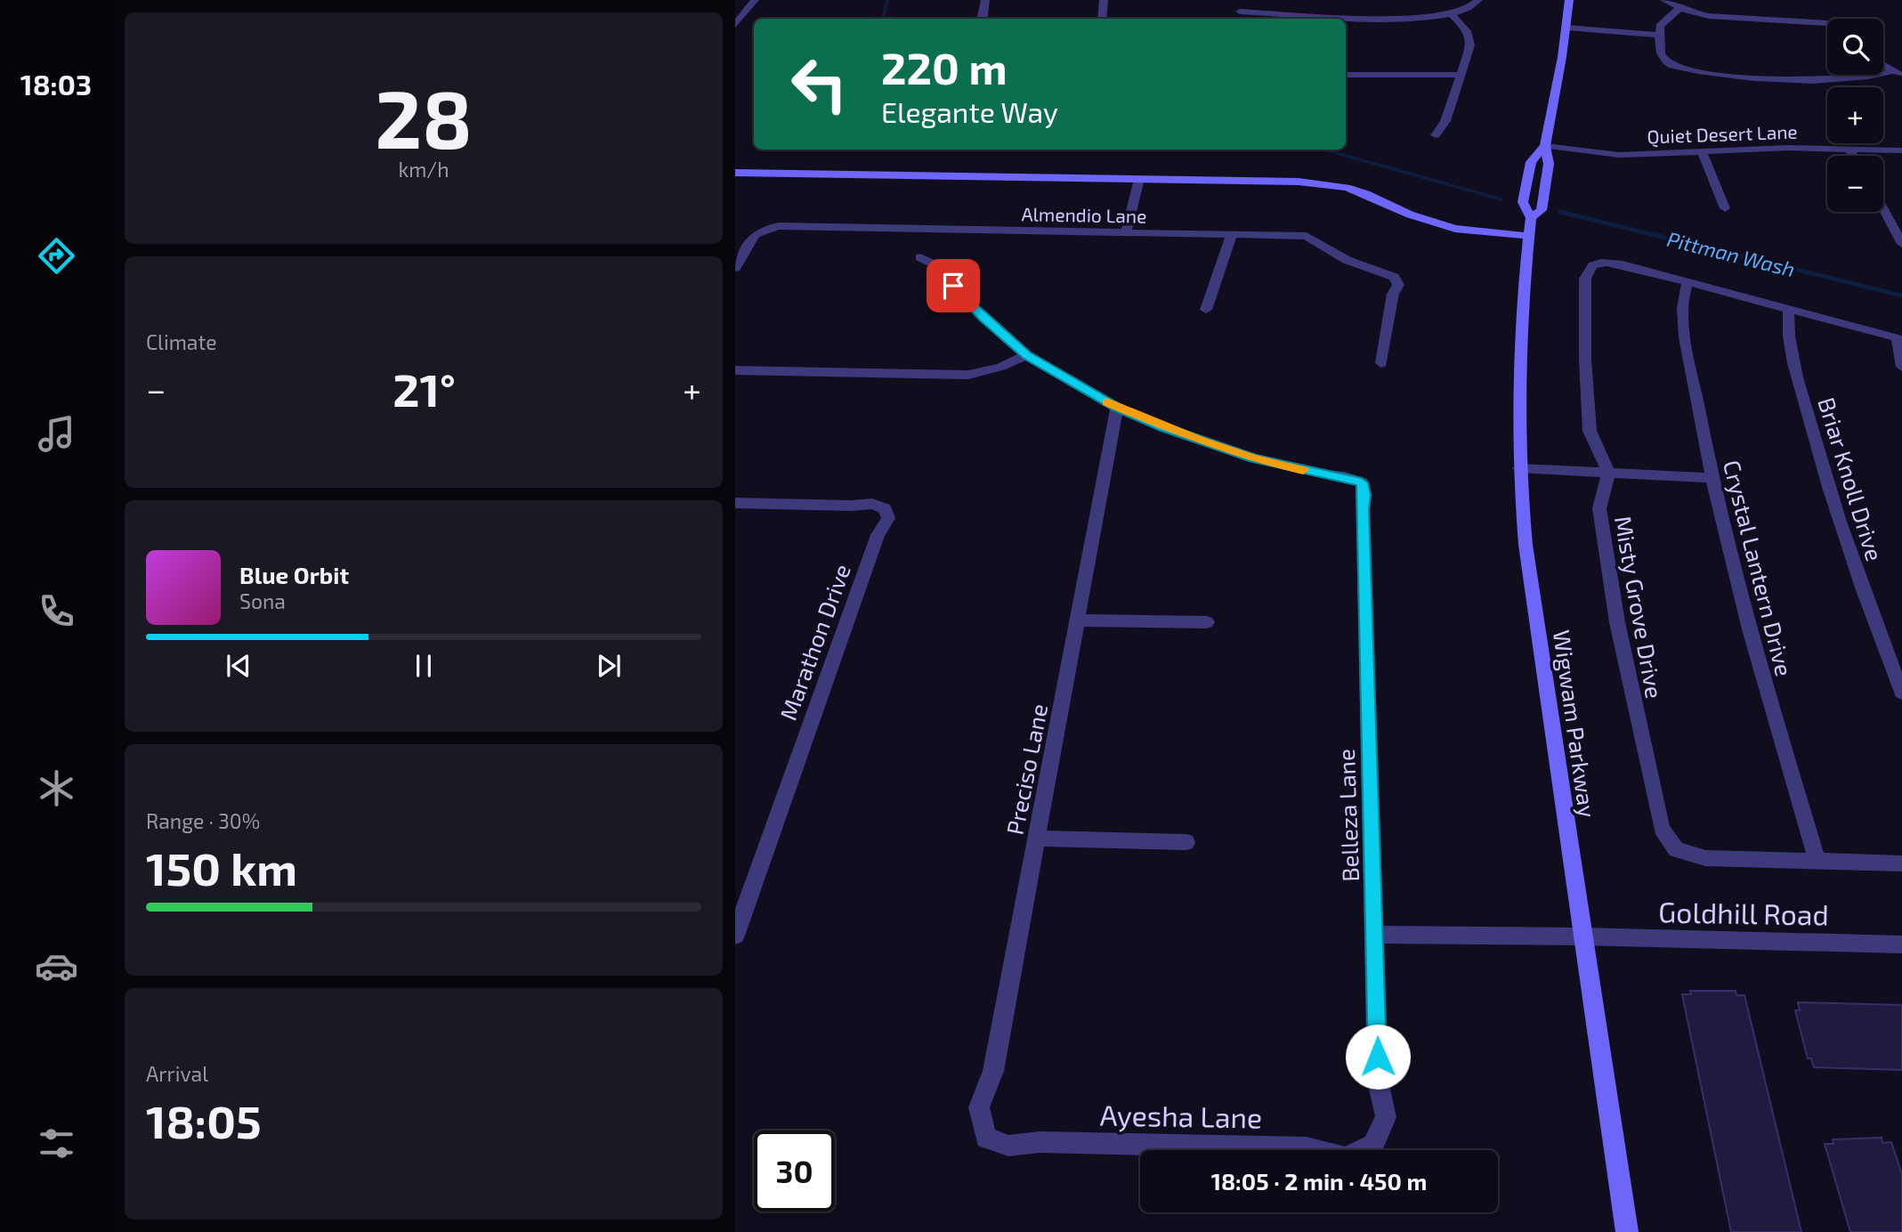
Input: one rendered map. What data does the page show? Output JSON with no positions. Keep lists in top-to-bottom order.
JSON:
{
  "streets": {
    "main road": ["Wigwam Parkway"],
    "street": [
      "Quiet Desert Lane",
      "Almendio Lane",
      "Briar Knoll Drive",
      "Crystal Lantern Drive",
      "Misty Grove Drive",
      "Marathon Drive",
      "Preciso Lane",
      "Belleza Lane",
      "Goldhill Road",
      "Ayesha Lane"
    ]
  },
  "crossings": [
    ["Quiet Desert Lane", "Wigwam Parkway"],
    ["Crystal Lantern Drive", "Misty Grove Drive"],
    ["Wigwam Parkway", "Goldhill Road"],
    ["Preciso Lane", "Belleza Lane"],
    ["Preciso Lane", "Ayesha Lane"],
    ["Belleza Lane", "Goldhill Road"],
    ["Belleza Lane", "Ayesha Lane"]
  ],
  "water": ["Pittman Wash"],
  "page": {
    "tabs": "18:03",
    "tile": [
      ["28", "km/h"],
      "Climate",
      ["Range · 30%", "150 km"],
      ["Arrival", "18:05"]
    ],
    "map_buttons": ["+", "−"],
    "turn": ["220 m", "Elegante Way"],
    "heat": ["−", "21°", "+"],
    "song": ["Blue Orbit", "Sona"],
    "limit": "30",
    "trip": "18:05 · 2 min · 450 m"
  }
}
